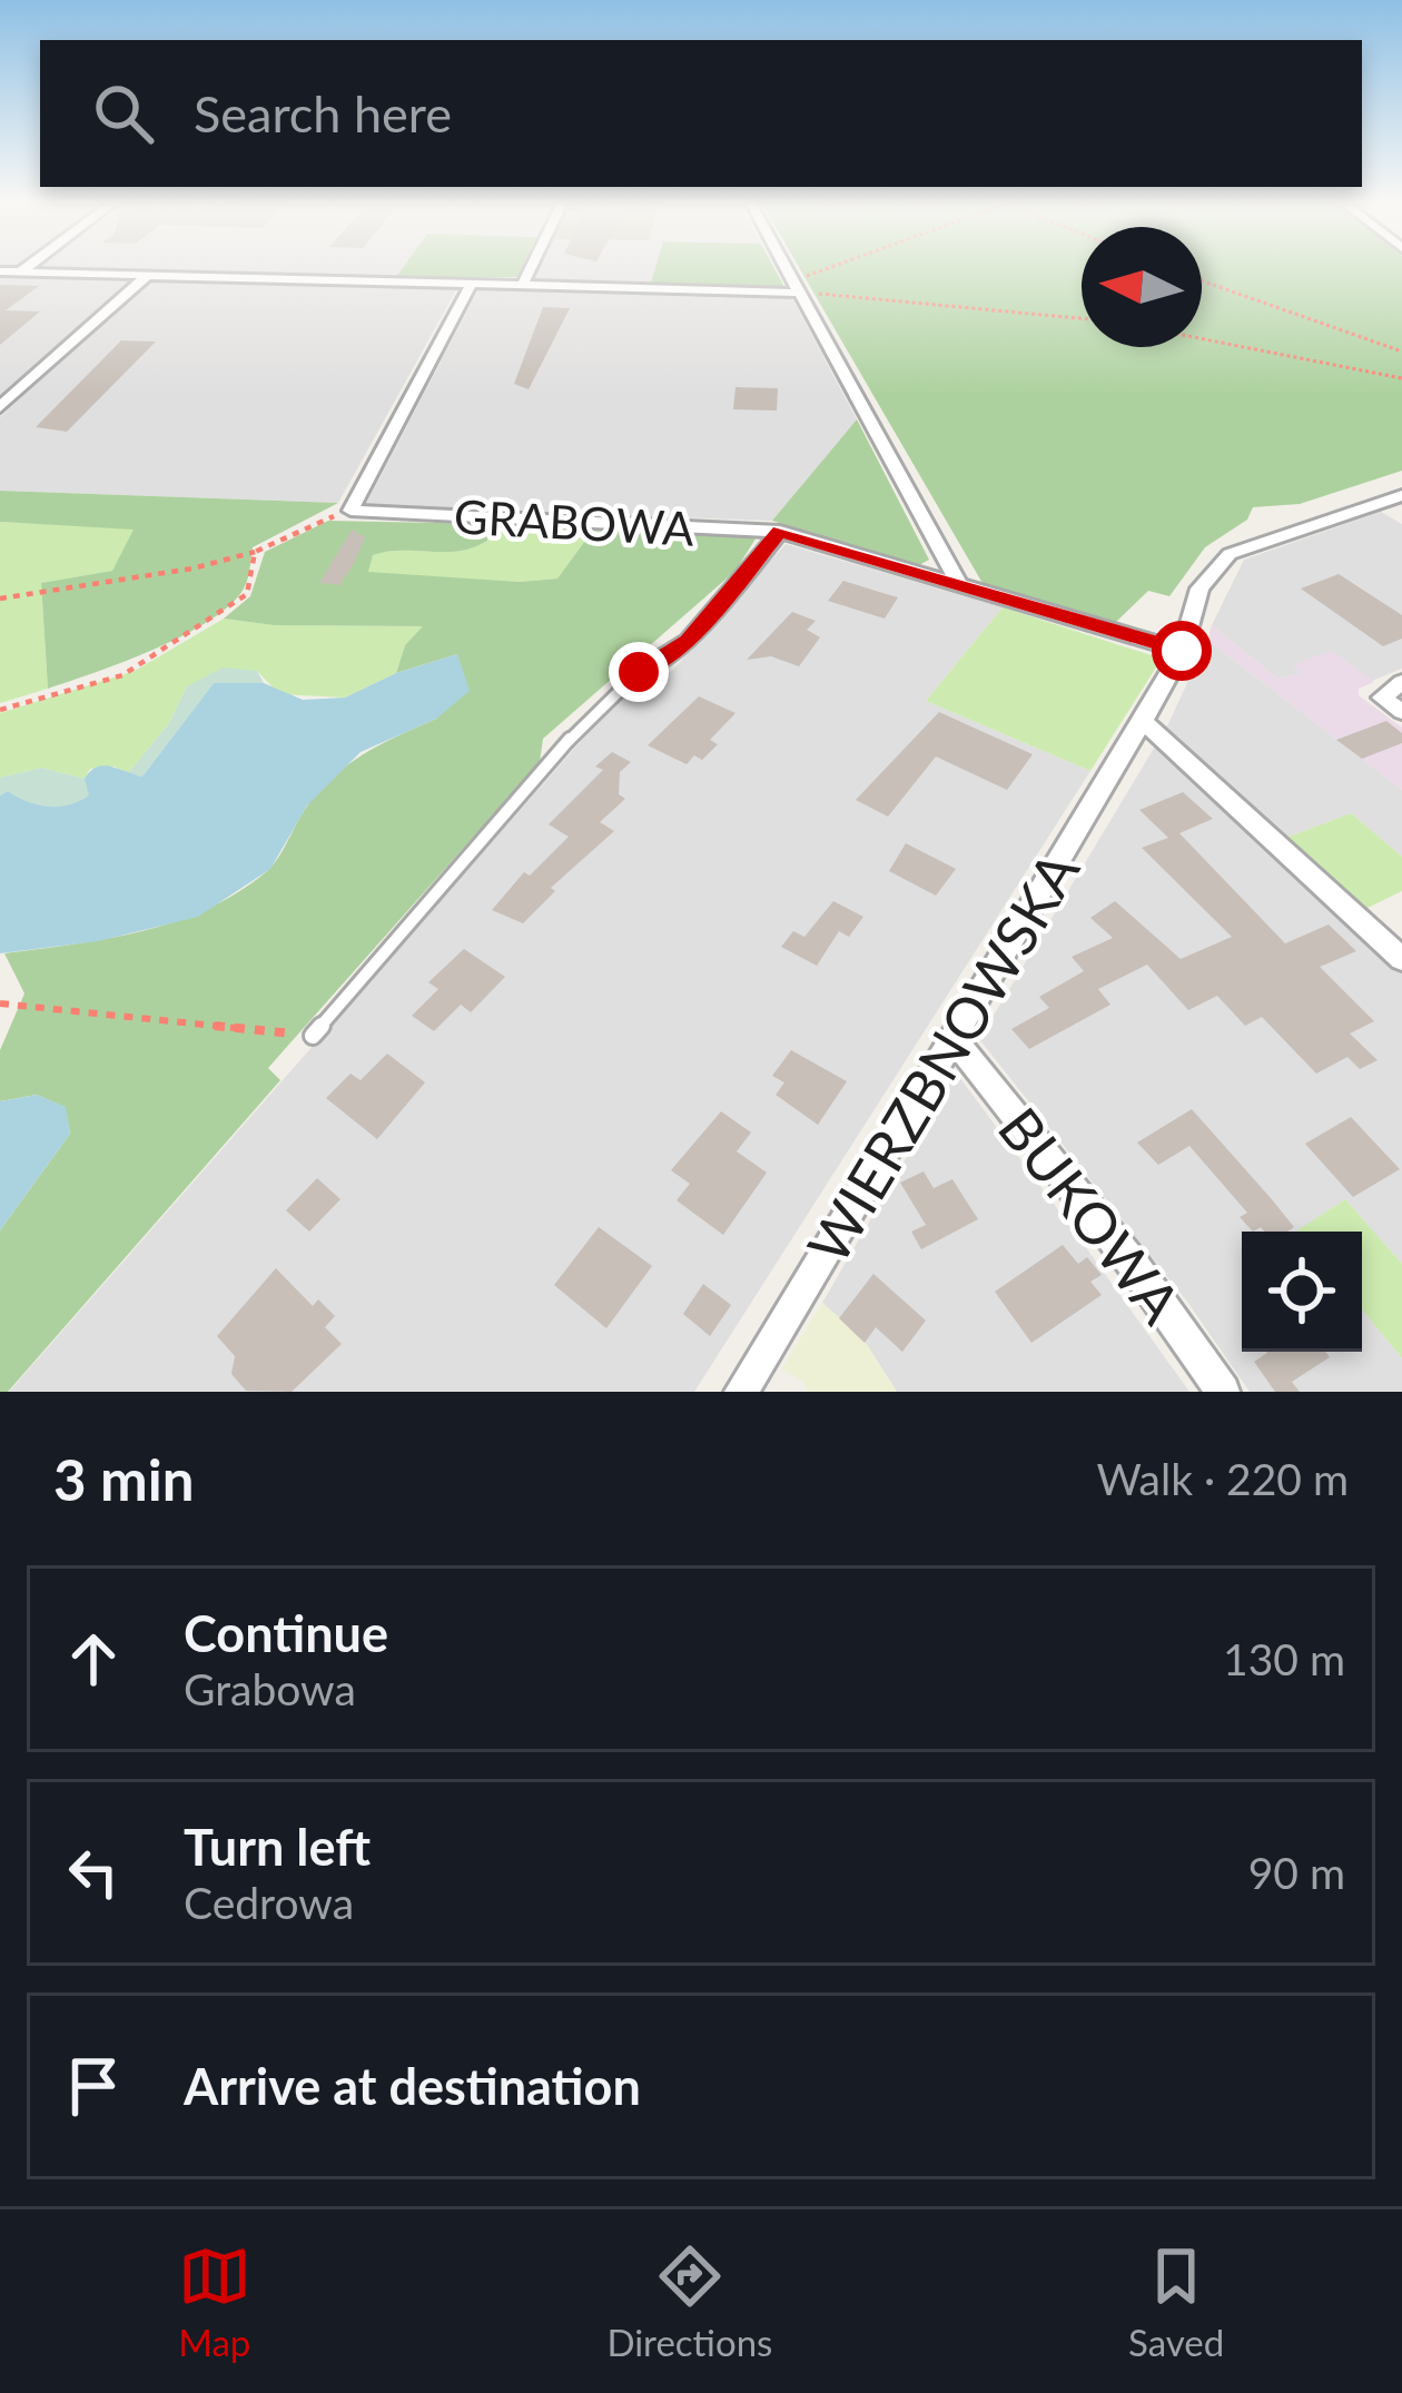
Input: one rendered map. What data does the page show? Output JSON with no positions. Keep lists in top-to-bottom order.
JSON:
{
  "streets": {
    "street": ["GRABOWA", "WIERZBNOWSKA", "BUKOWA"]
  },
  "crossings": [
    ["GRABOWA", "WIERZBNOWSKA"],
    ["WIERZBNOWSKA", "BUKOWA"]
  ],
  "north": "left",
  "page": {
    "search": "Search here",
    "heading": ["3 min", "Walk · 220 m"],
    "list": [
      ["Continue", "Grabowa", "130 m"],
      ["Turn left", "Cedrowa", "90 m"],
      "Arrive at destination"
    ],
    "nav": ["Map", "Directions", "Saved"]
  }
}
